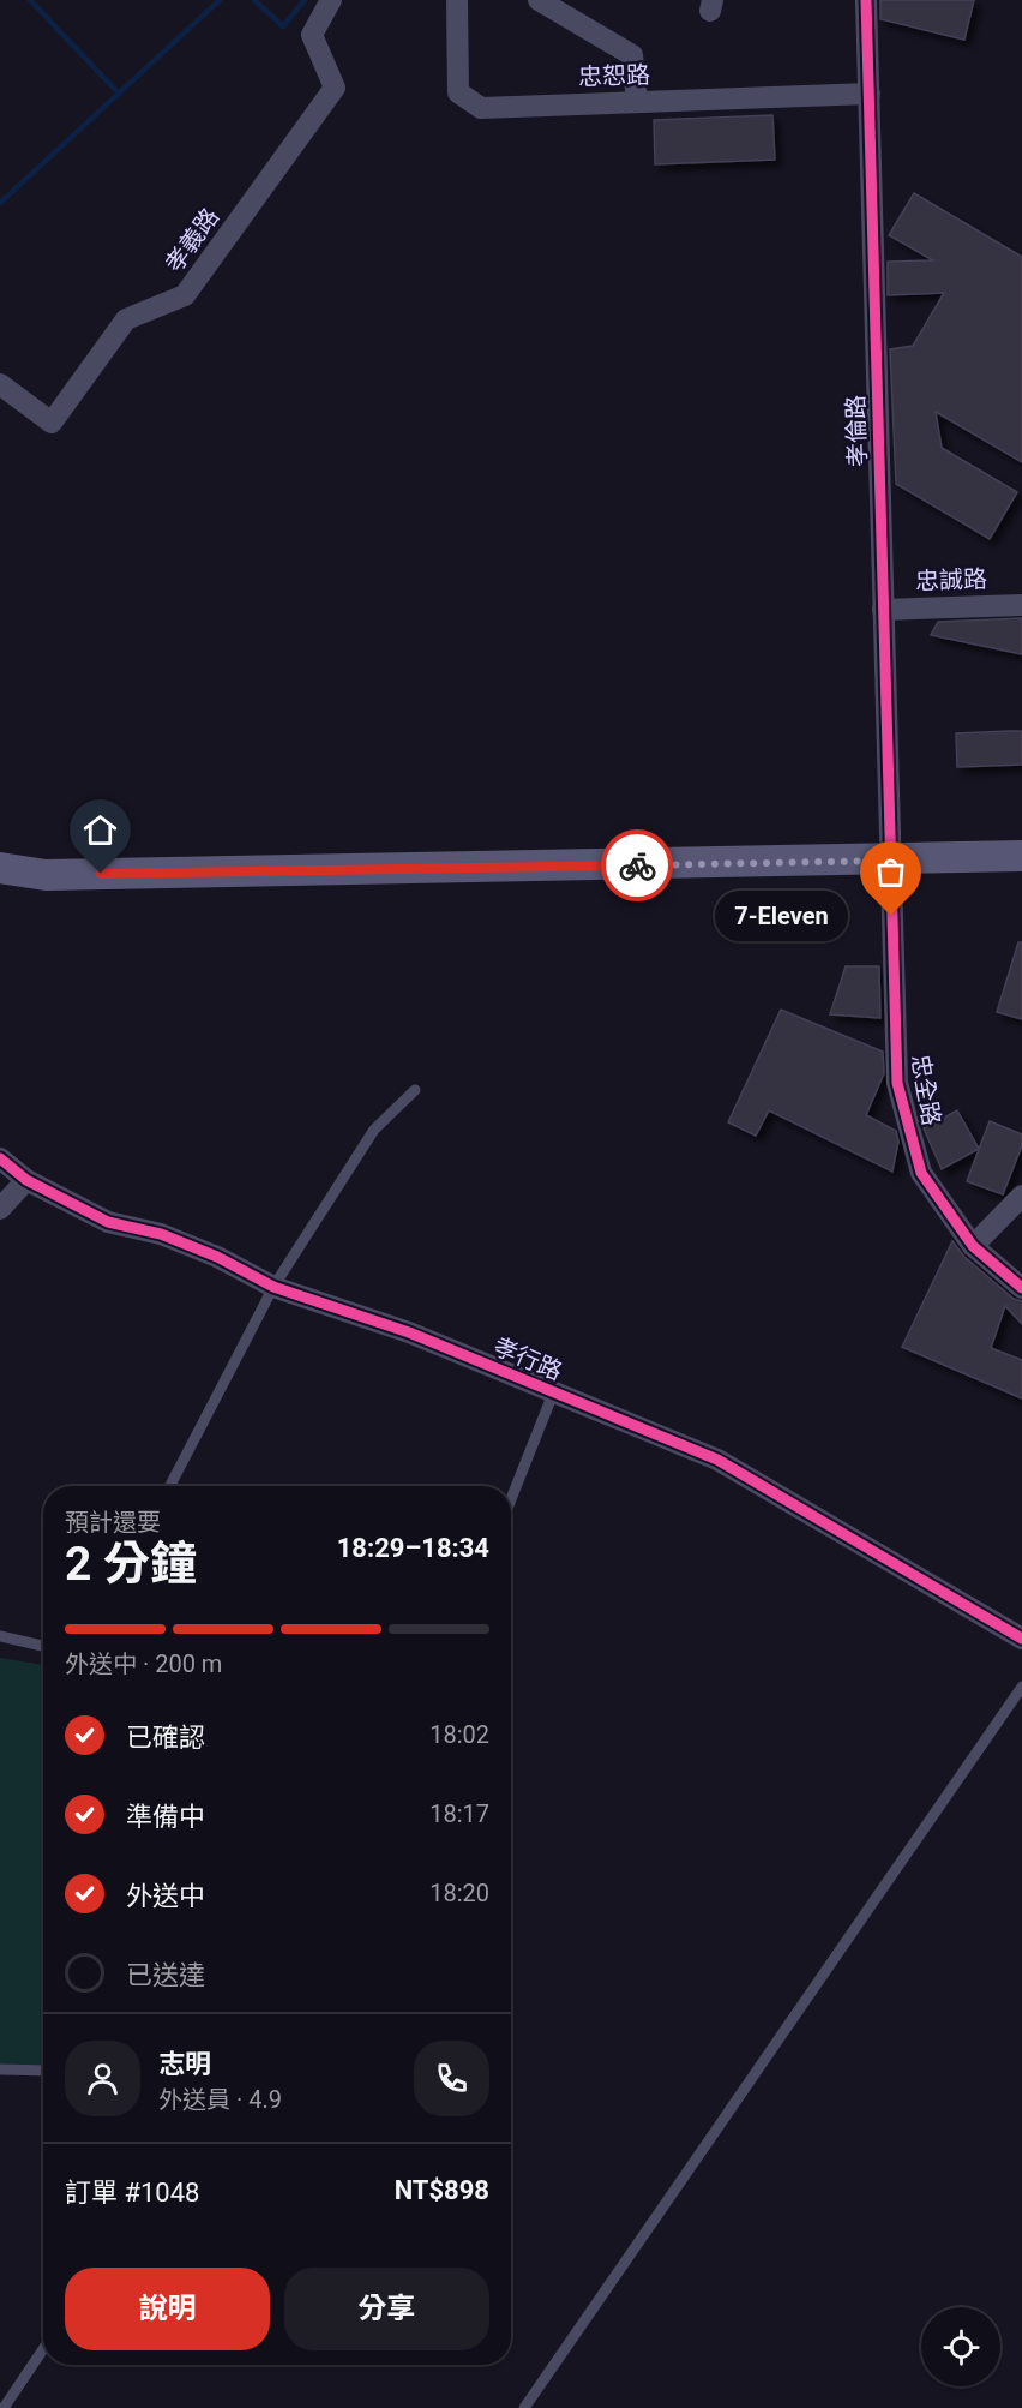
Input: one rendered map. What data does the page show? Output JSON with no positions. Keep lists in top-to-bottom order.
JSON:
{
  "streets": {
    "street": [
      "忠恕路",
      "孝義路",
      "孝倫路",
      "忠誠路",
      "忠全路",
      "孝行路"
    ]
  },
  "crossings": [
    ["忠恕路", "孝倫路"],
    ["孝倫路", "忠誠路"],
    ["孝倫路", "忠全路"]
  ],
  "places": ["7-Eleven"],
  "page": {
    "bubble": "7-Eleven",
    "heading": ["2 分鐘", "預計還要", "18:29–18:34"],
    "panel": [
      "志明",
      "外送員 · 4.9",
      "訂單 #1048",
      "NT$898"
    ],
    "bar": "外送中 · 200 m",
    "list": [
      ["已確認", "18:02"],
      ["準備中", "18:17"],
      ["外送中", "18:20"],
      "已送達"
    ],
    "buttons": ["說明", "分享"]
  }
}
